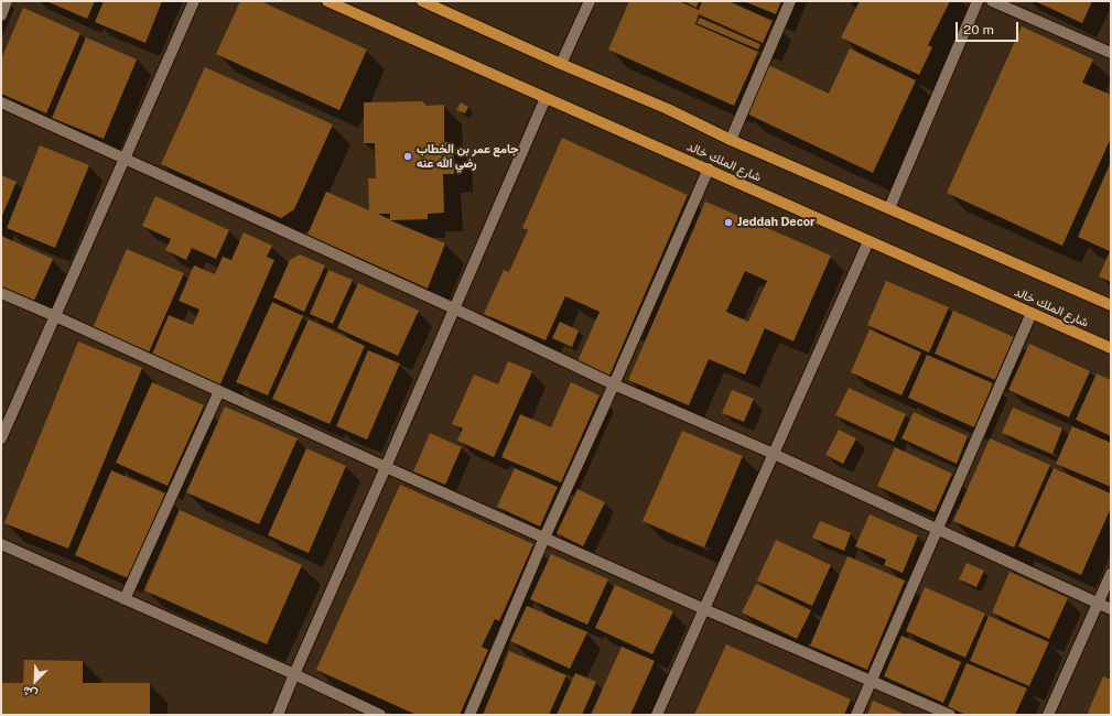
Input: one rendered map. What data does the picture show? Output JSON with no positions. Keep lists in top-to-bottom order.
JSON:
{
  "streets": {
    "main road": ["شارع الملك خالد"]
  },
  "places": ["جامع عمر بن الخطاب رضي الله عنه", "Jeddah Decor"],
  "scale_bar": "20 m",
  "north": "bottom left"
}
